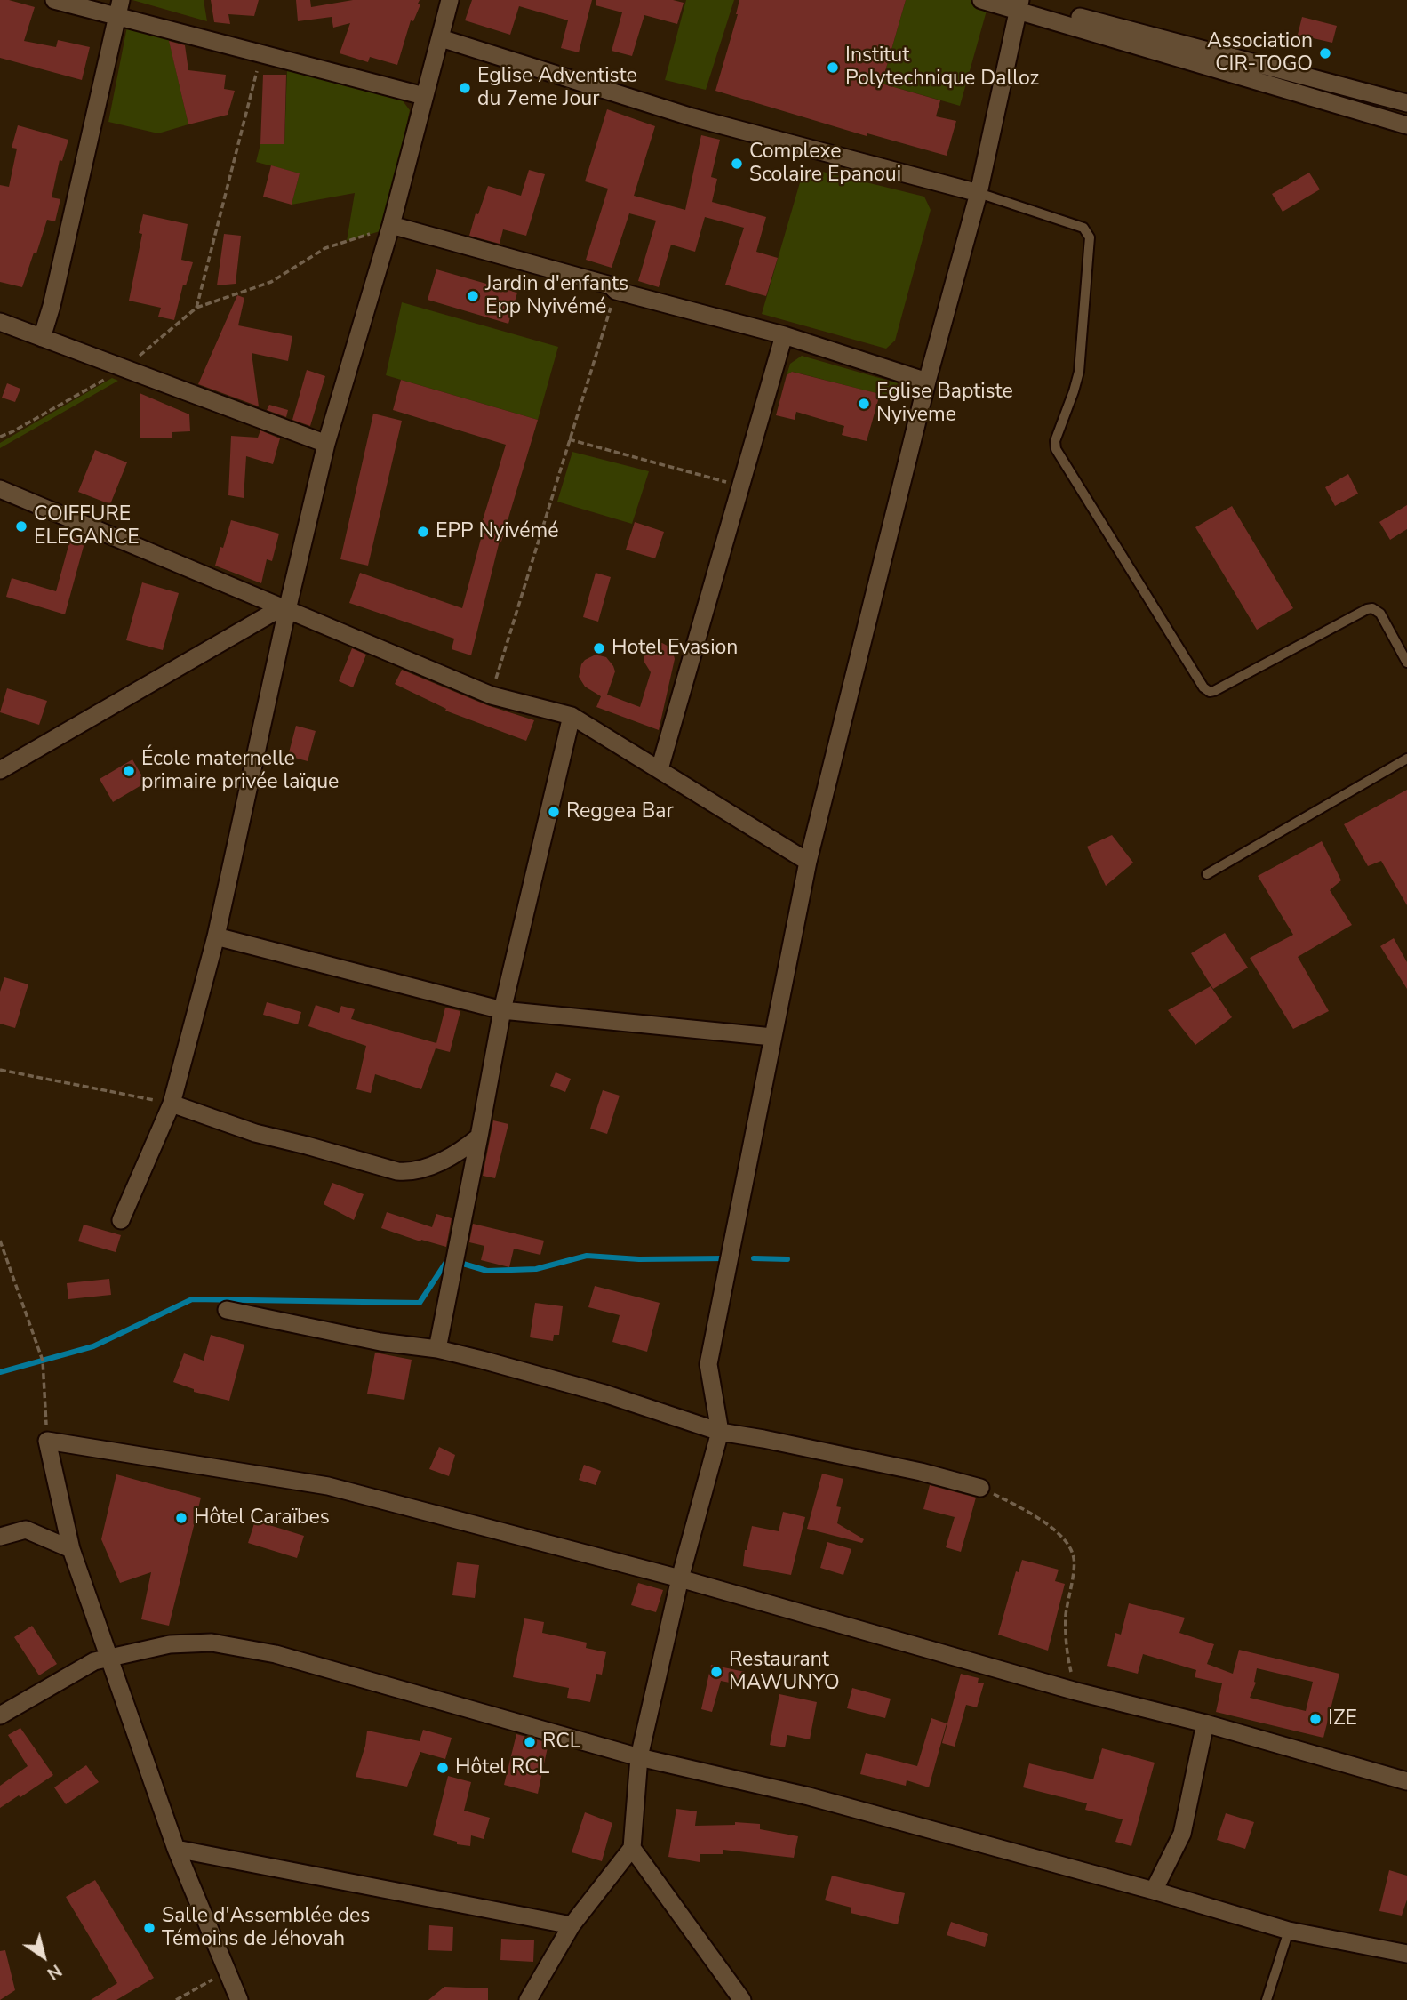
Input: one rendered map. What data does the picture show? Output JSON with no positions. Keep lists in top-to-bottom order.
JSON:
{
  "places": [
    "Association CIR-TOGO",
    "Institut Polytechnique Dalloz",
    "Eglise Adventiste du 7eme Jour",
    "Complexe Scolaire Epanoui",
    "Jardin d'enfants Epp Nyivémé",
    "Eglise Baptiste Nyiveme",
    "COIFFURE ELEGANCE",
    "EPP Nyivémé",
    "Hotel Evasion",
    "École maternelle primaire privée laïque",
    "Reggea Bar",
    "Hôtel Caraïbes",
    "Restaurant MAWUNYO",
    "IZE",
    "RCL",
    "Hôtel RCL",
    "Salle d'Assemblée des Témoins de Jéhovah"
  ],
  "north": "bottom right"
}
